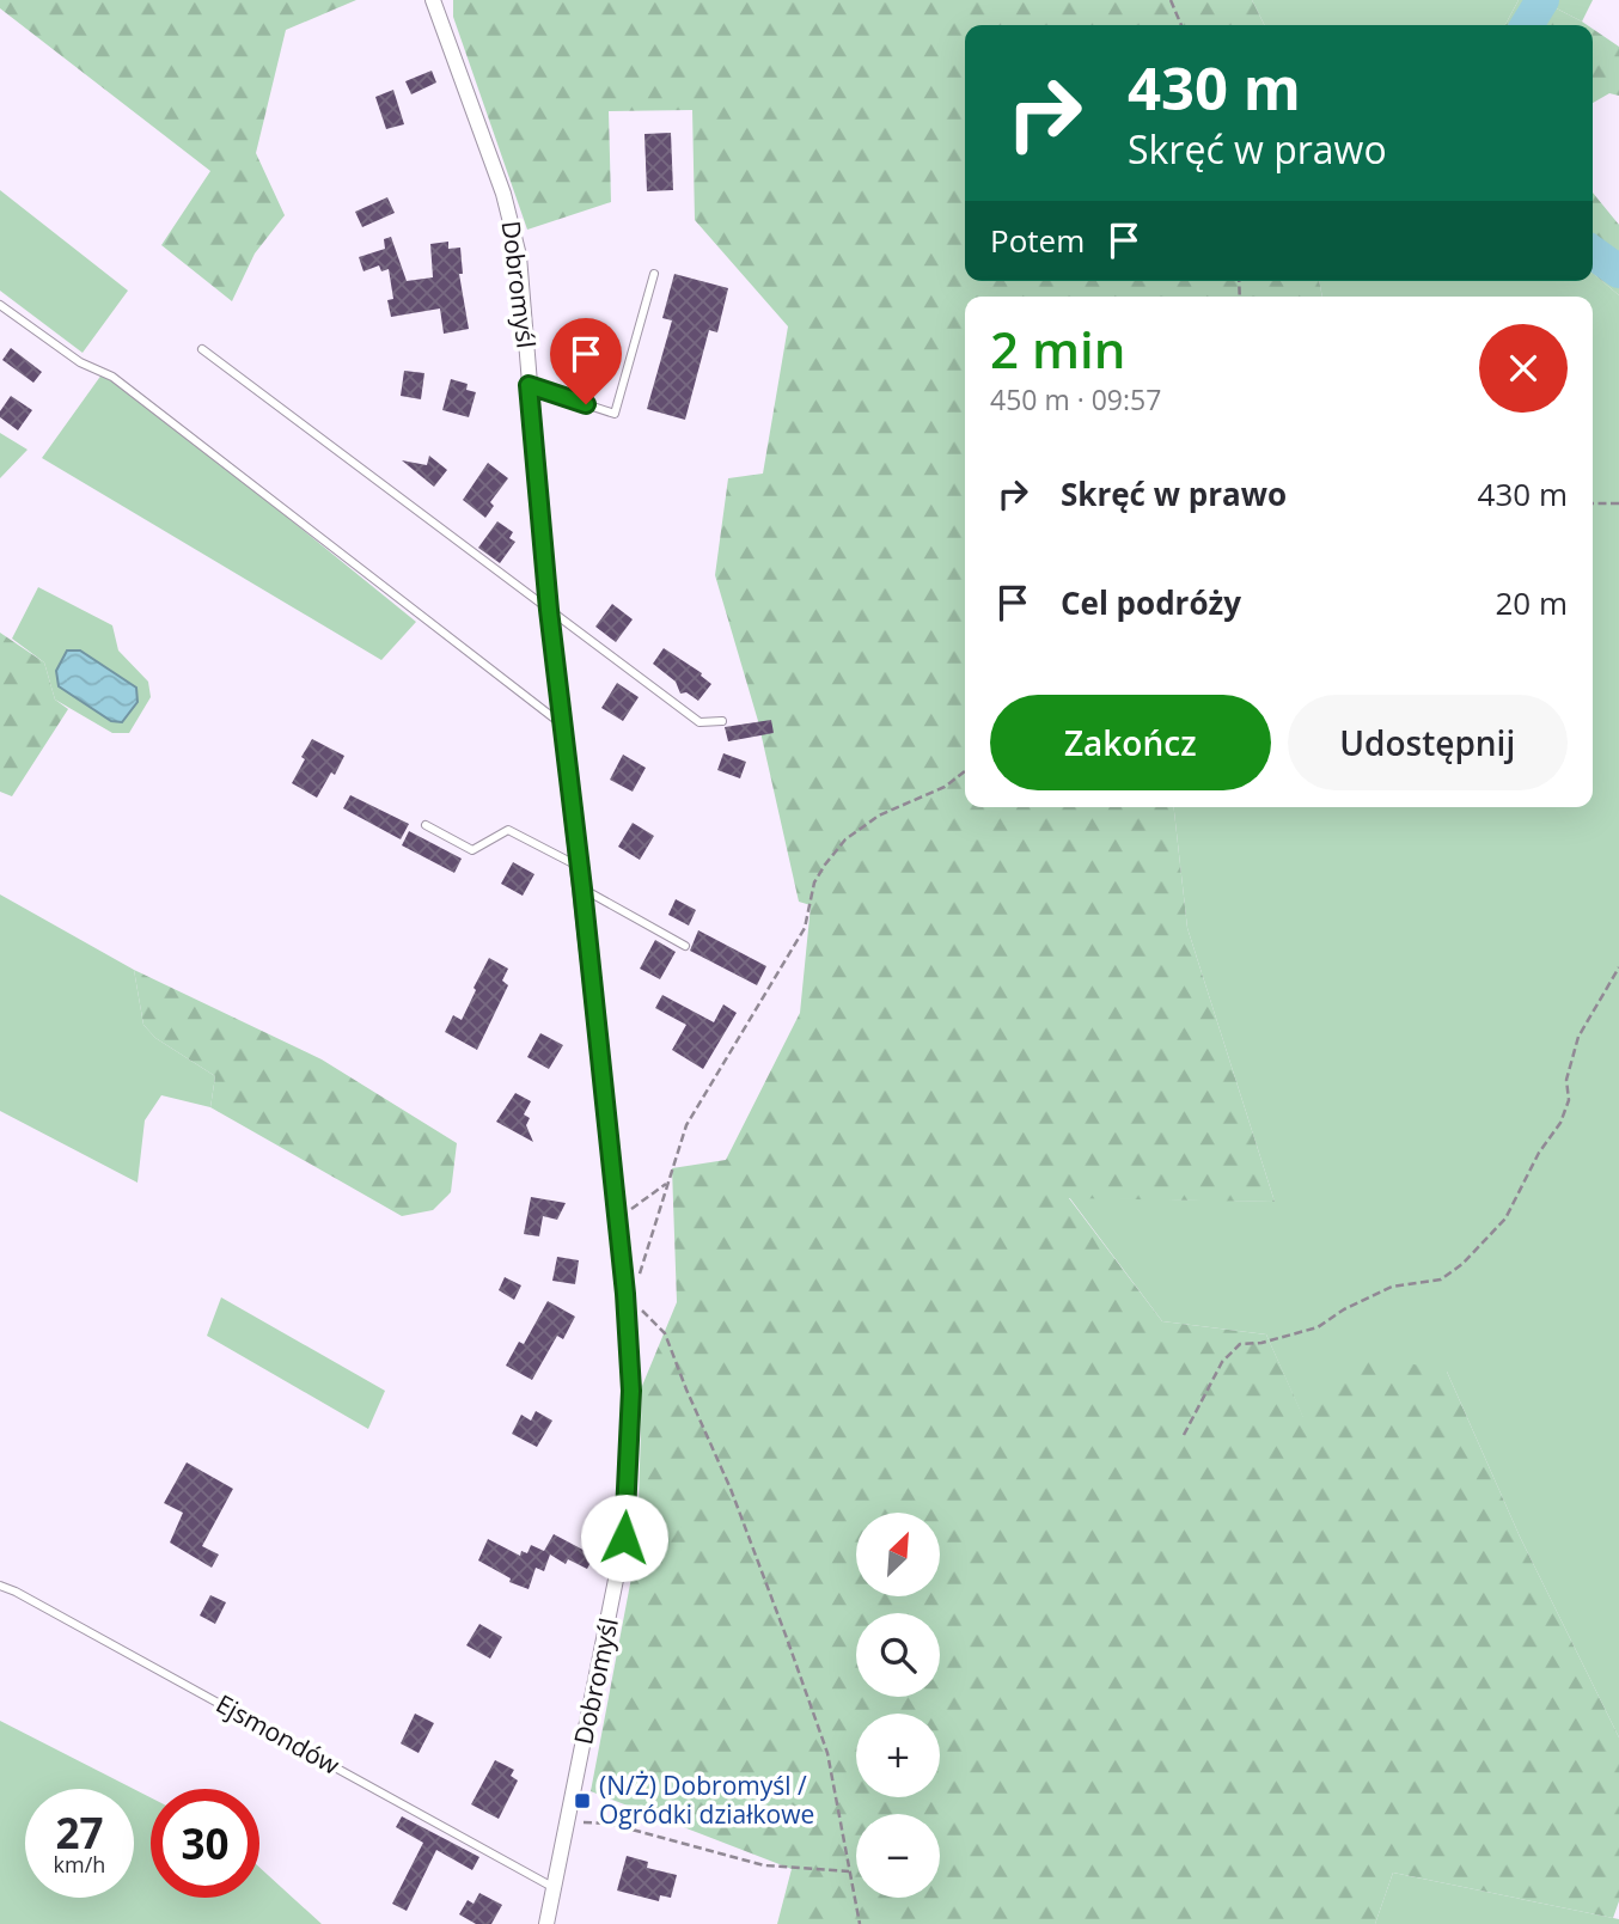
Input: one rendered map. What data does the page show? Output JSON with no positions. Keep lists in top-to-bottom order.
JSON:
{
  "streets": {
    "street": ["Dobromyśl"],
    "lane": ["Ejsmondów"]
  },
  "crossings": [
    ["Dobromyśl", "Ejsmondów"]
  ],
  "places": {
    "transit": ["(N/Ż) Dobromyśl / Ogródki działkowe"]
  },
  "north": "top right",
  "page": {
    "turn": ["430 m", "Skręć w prawo"],
    "then": "Potem",
    "heading": ["2 min", "450 m · 09:57"],
    "list": [
      {
        "name": "Skręć w prawo",
        "value": "430 m"
      },
      {
        "name": "Cel podróży",
        "value": "20 m"
      }
    ],
    "buttons": ["Zakończ", "Udostępnij"],
    "map_buttons": ["+", "−"],
    "speed": "27 km/h",
    "limit": "30"
  }
}
